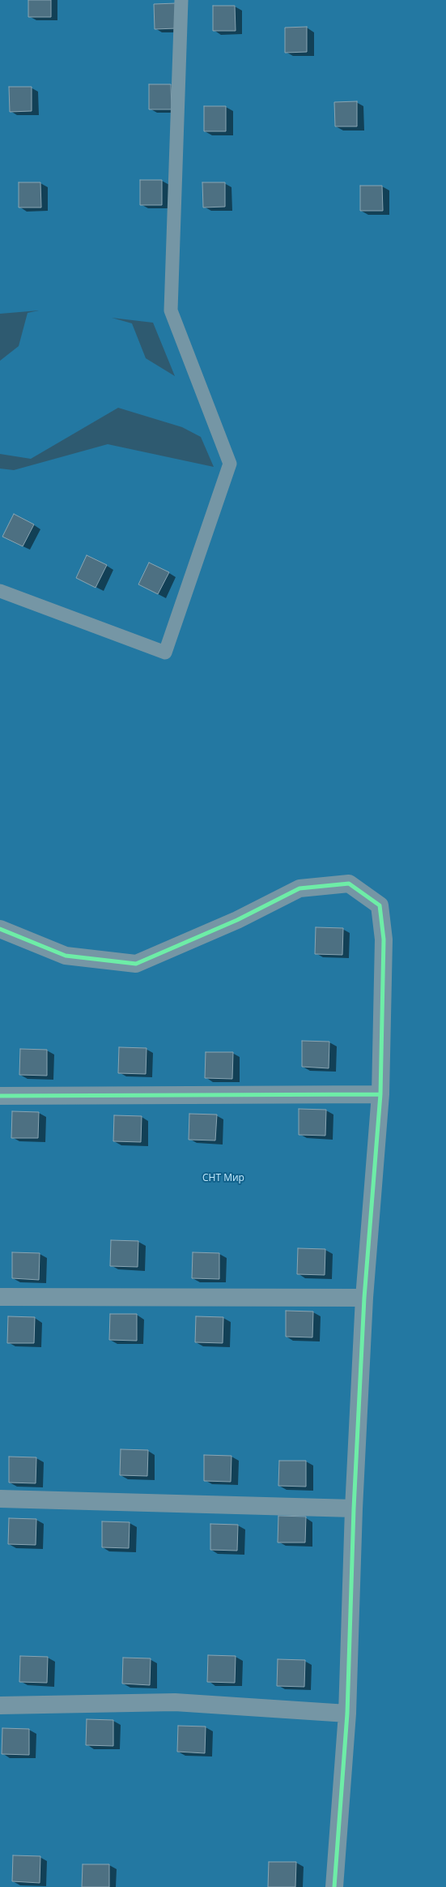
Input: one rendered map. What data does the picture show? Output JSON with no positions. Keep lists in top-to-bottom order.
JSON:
{
  "parks": ["СНТ Мир"]
}
